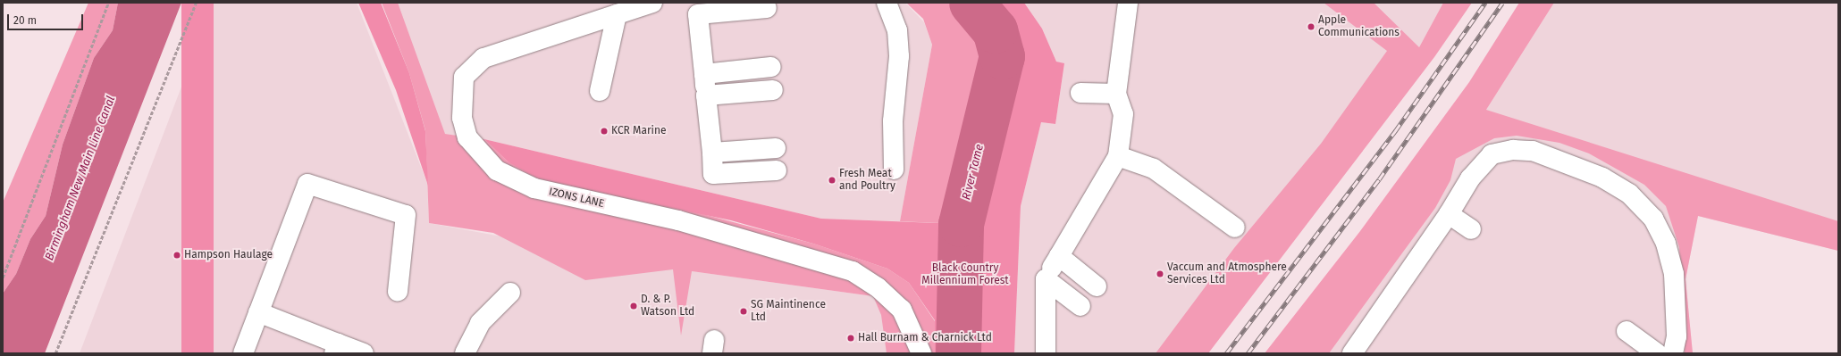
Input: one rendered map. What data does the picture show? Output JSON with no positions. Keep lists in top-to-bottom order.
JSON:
{
  "streets": {
    "street": ["IZONS LANE"]
  },
  "water": ["River Tame", "Birmingham New Main Line Canal"],
  "parks": ["Black Country Millennium Forest"],
  "places": [
    "Apple Communications",
    "KCR Marine",
    "Fresh Meat and Poultry",
    "Hampson Haulage",
    "Vaccum and Atmosphere Services Ltd",
    "D. & P. Watson Ltd",
    "SG Maintinence Ltd",
    "Hall Burnam & Charnick Ltd"
  ],
  "scale_bar": "20 m"
}
